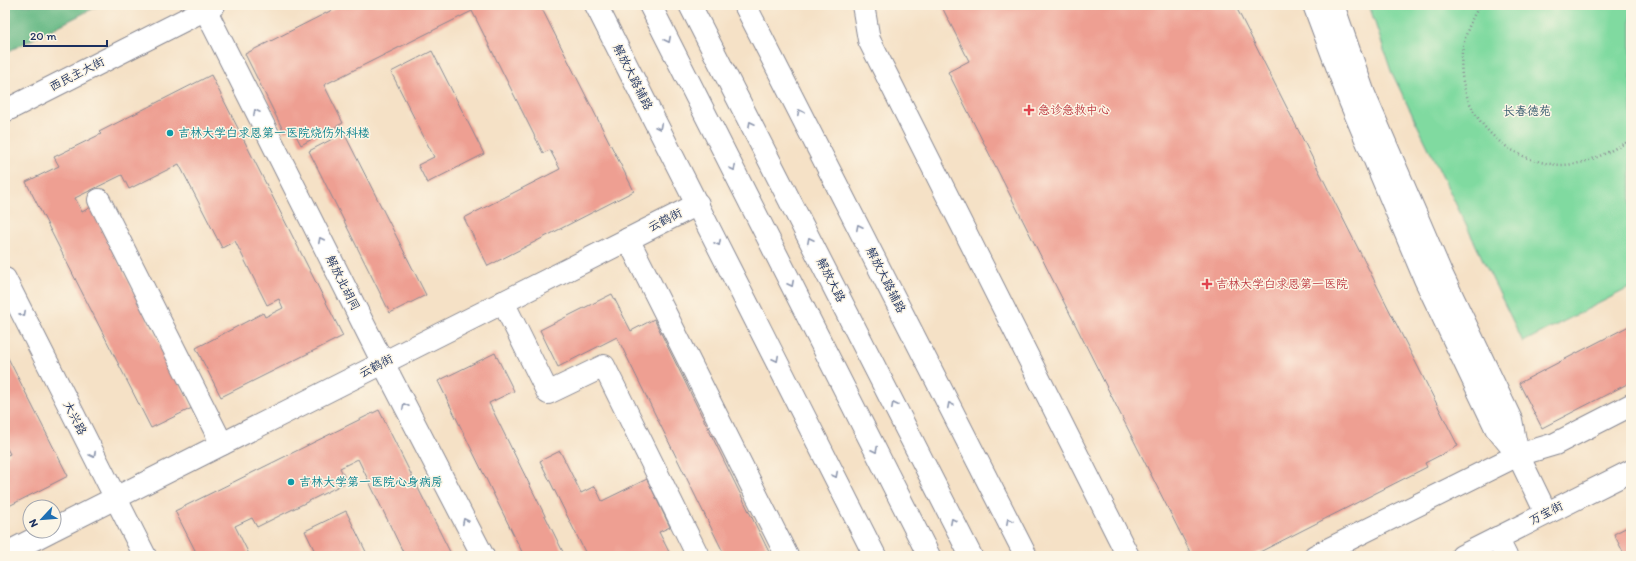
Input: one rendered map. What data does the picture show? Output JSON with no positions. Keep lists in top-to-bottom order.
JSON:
{
  "streets": {
    "street": [
      "西民主大街",
      "解放大路辅路",
      "云鹤街",
      "解放大路",
      "解放北胡同",
      "大兴路",
      "万宝街"
    ]
  },
  "crossings": [
    ["西民主大街", "解放北胡同"],
    ["解放大路辅路", "云鹤街"],
    ["云鹤街", "解放北胡同"],
    ["云鹤街", "大兴路"]
  ],
  "parks": ["长春德苑"],
  "places": {
    "health": ["急诊急救中心", "吉林大学白求恩第一医院"],
    "other": ["吉林大学白求恩第一医院烧伤外科楼", "吉林大学第一医院心身病房"]
  },
  "scale_bar": "20 m",
  "north": "bottom left"
}
